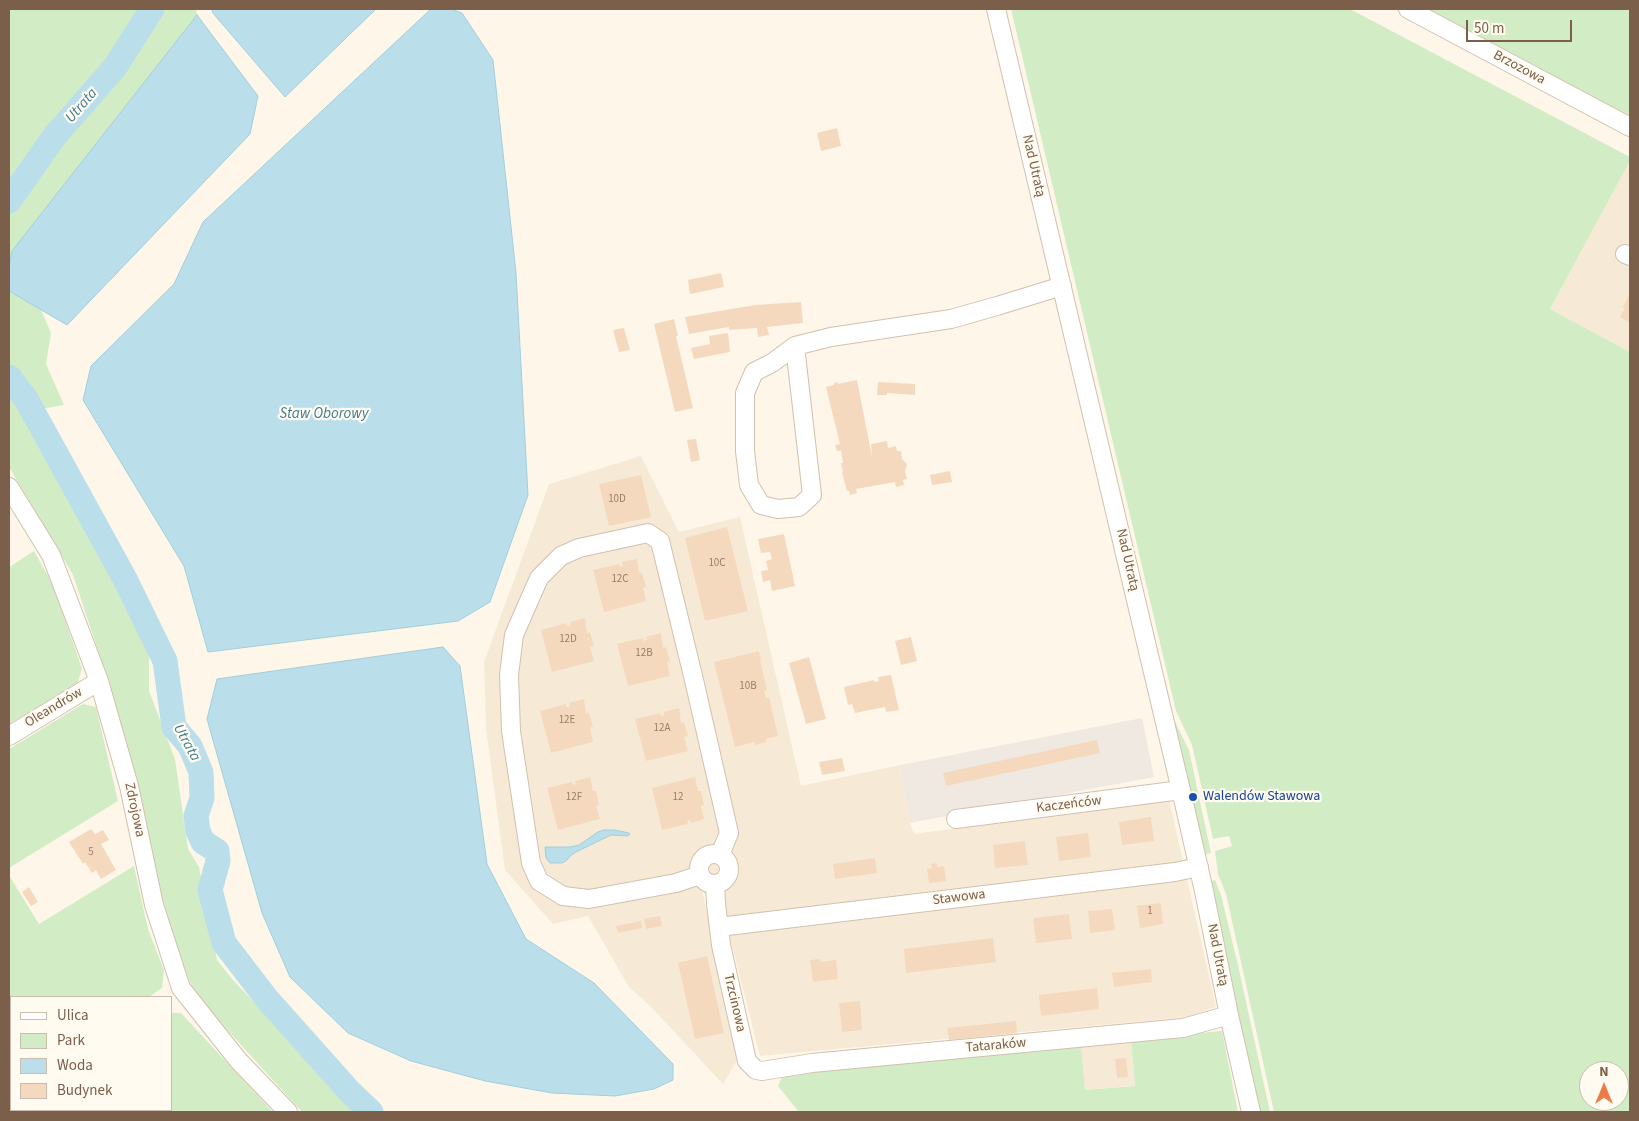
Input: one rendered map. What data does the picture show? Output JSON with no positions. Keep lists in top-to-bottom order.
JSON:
{
  "streets": {
    "street": [
      "Brzozowa",
      "Nad Utratą",
      "Oleandrów",
      "Kaczeńców",
      "Zdrojowa",
      "Stawowa",
      "Trzcinowa",
      "Tataraków"
    ]
  },
  "crossings": [
    ["Nad Utratą", "Kaczeńców"],
    ["Nad Utratą", "Stawowa"],
    ["Nad Utratą", "Tataraków"],
    ["Oleandrów", "Zdrojowa"],
    ["Stawowa", "Trzcinowa"],
    ["Trzcinowa", "Tataraków"]
  ],
  "water": ["Utrata", "Staw Oborowy"],
  "places": ["Walendów Stawowa"],
  "house_numbers": [
    "10D",
    "10C",
    "12C",
    "12D",
    "12B",
    "10B",
    "12E",
    "12A",
    "12F",
    "12",
    "5",
    "1"
  ],
  "legend": [
    "Ulica",
    "Park",
    "Woda",
    "Budynek"
  ],
  "scale_bar": "50 m",
  "north": "top"
}
